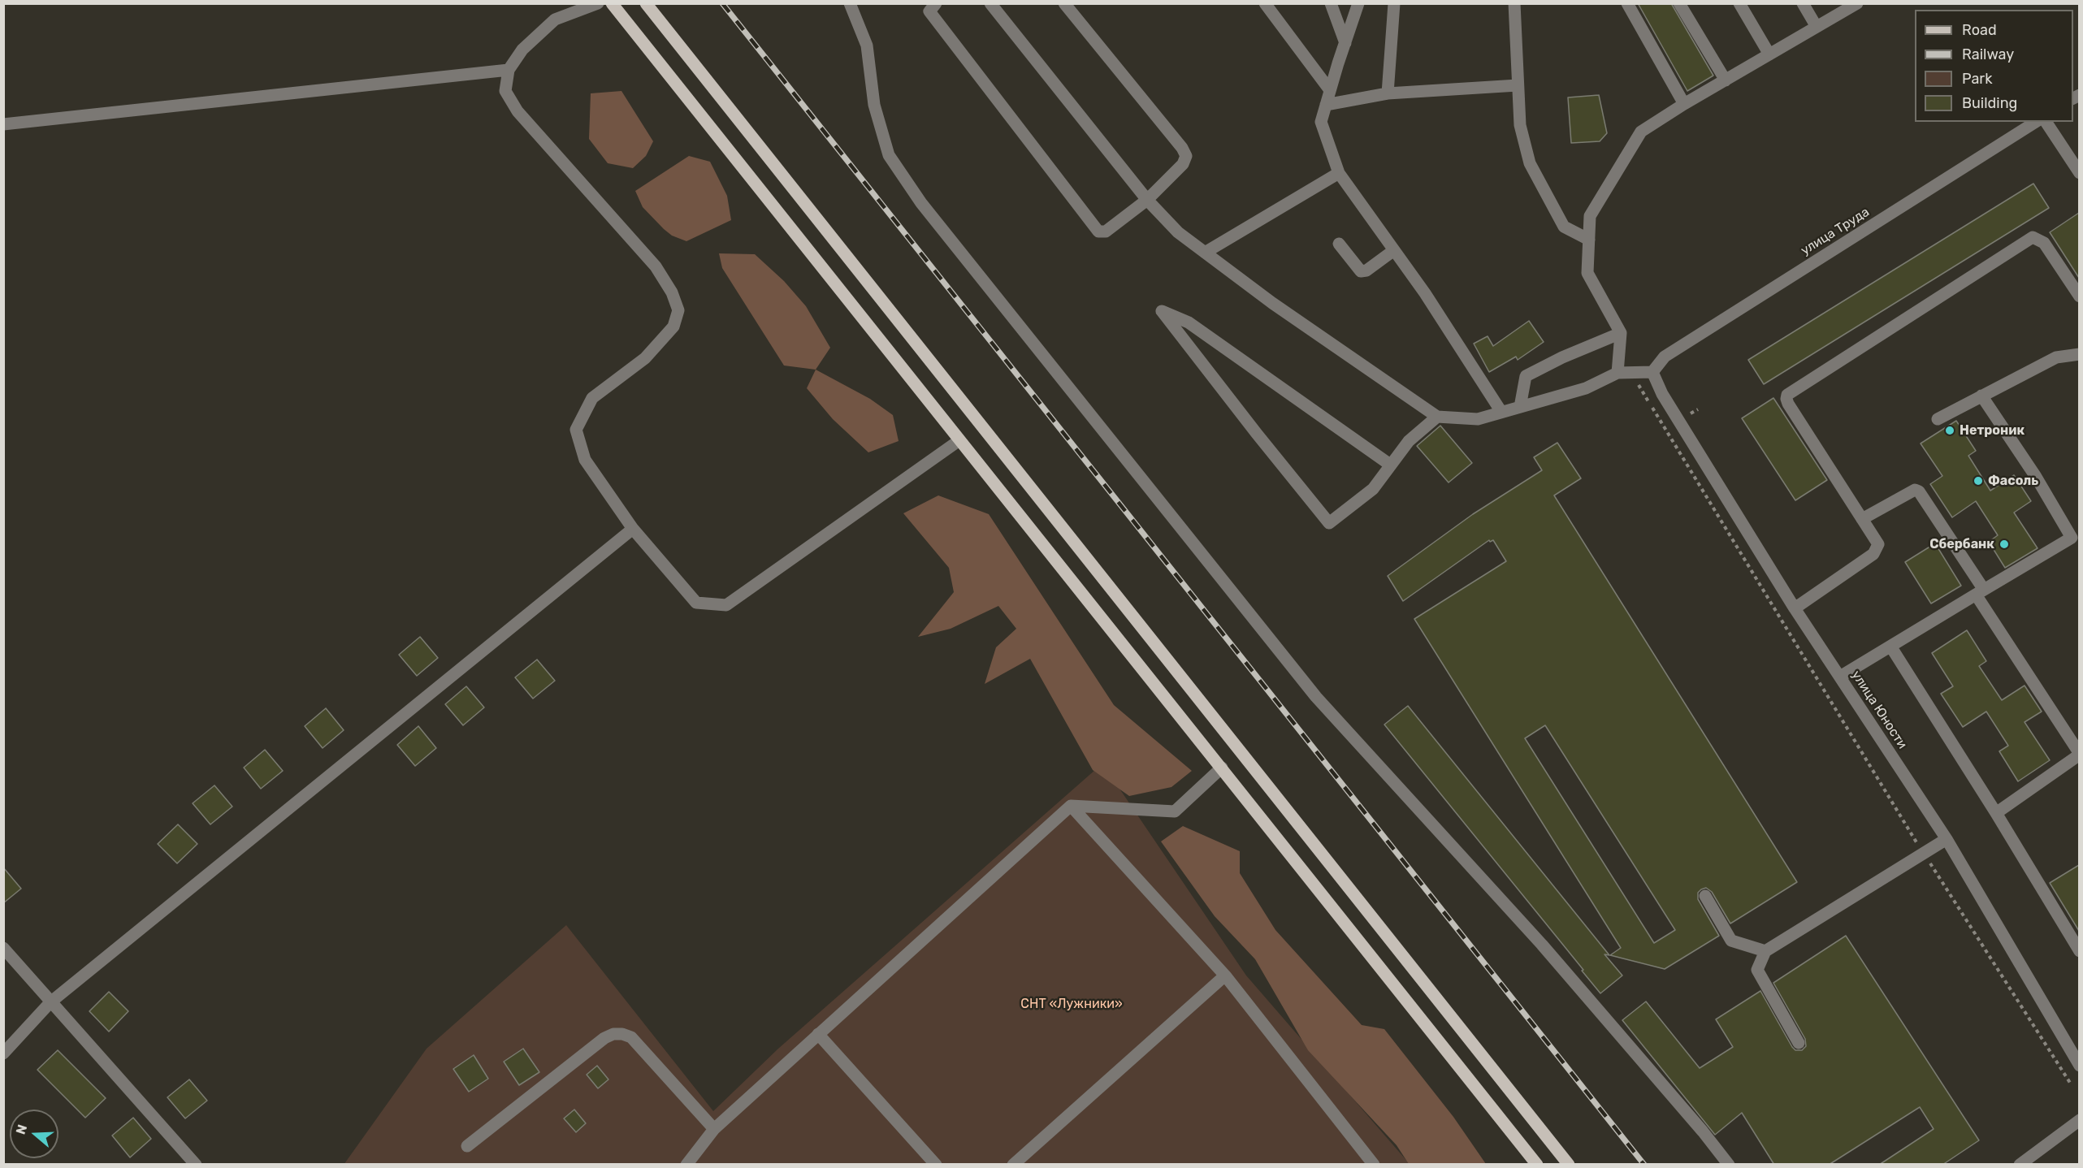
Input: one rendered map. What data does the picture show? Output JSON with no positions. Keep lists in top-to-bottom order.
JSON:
{
  "streets": {
    "street": ["улица Труда", "улица Юности"]
  },
  "crossings": [
    ["улица Труда", "улица Юности"]
  ],
  "parks": ["СНТ «Лужники»"],
  "places": ["Нетроник", "Фасоль", "Сбербанк"],
  "legend": [
    "Road",
    "Railway",
    "Park",
    "Building"
  ],
  "north": "left"
}
